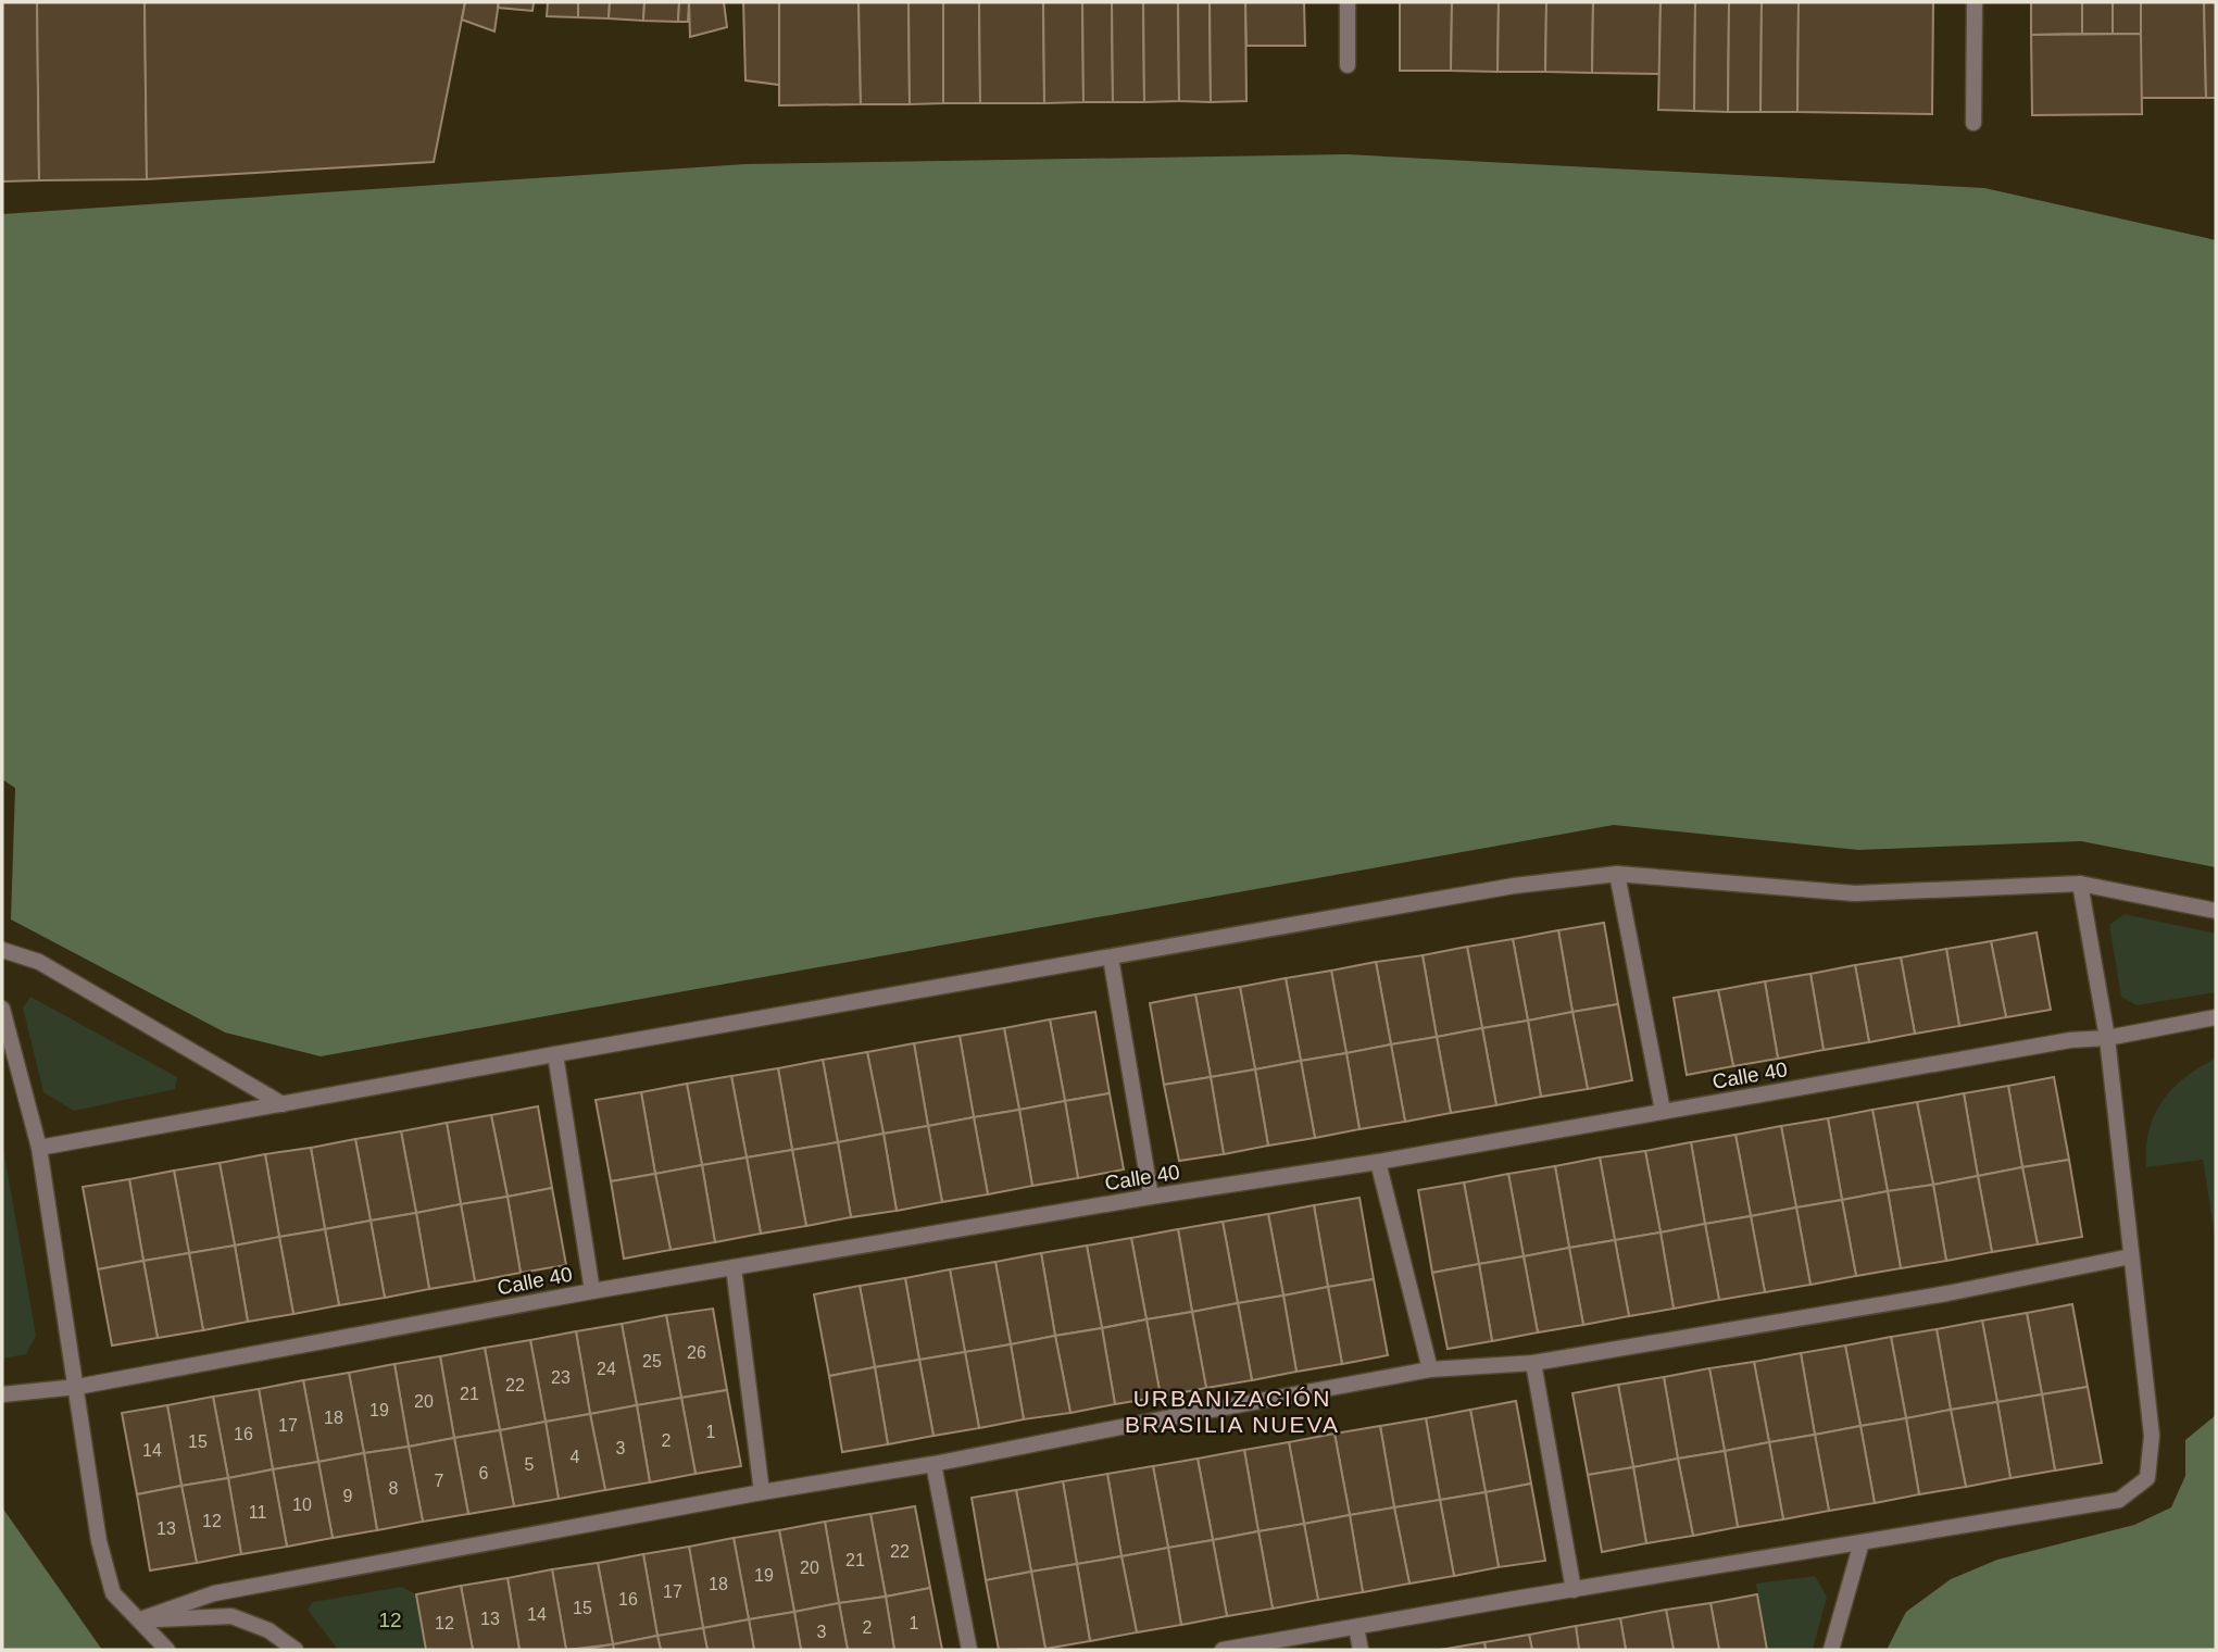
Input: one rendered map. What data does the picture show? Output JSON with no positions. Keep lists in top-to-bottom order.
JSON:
{
  "streets": {
    "street": ["Calle 40"]
  },
  "districts": ["URBANIZACIÓN BRASILIA NUEVA"],
  "parks": ["12"],
  "house_numbers": [
    "26",
    "25",
    "24",
    "23",
    "22",
    "21",
    "20",
    "19",
    "18",
    "17",
    "1",
    "16",
    "2",
    "15",
    "3",
    "14",
    "4",
    "5",
    "6",
    "7",
    "8",
    "9",
    "10",
    "11",
    "12",
    "13",
    "22",
    "21",
    "20",
    "19",
    "18",
    "17",
    "16",
    "15",
    "14",
    "13",
    "12",
    "1",
    "2",
    "3"
  ]
}
